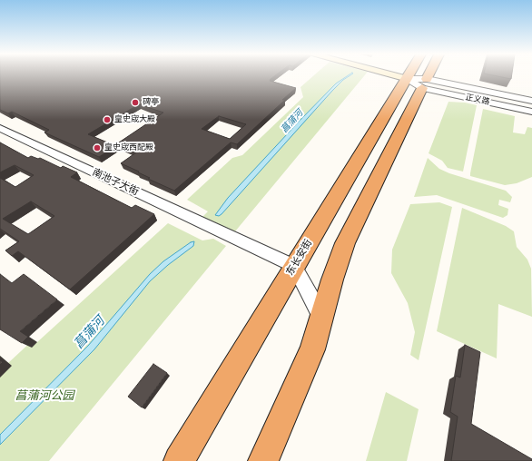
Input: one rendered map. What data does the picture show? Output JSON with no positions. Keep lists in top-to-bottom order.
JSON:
{
  "streets": {
    "highway": ["东长安街"],
    "street": ["正义路", "南池子大街"]
  },
  "crossings": [
    ["正义路", "东长安街"],
    ["南池子大街", "东长安街"]
  ],
  "water": ["菖蒲河"],
  "parks": ["菖蒲河公园"],
  "places": ["碑亭", "皇史宬大殿", "皇史宬西配殿"]
}
